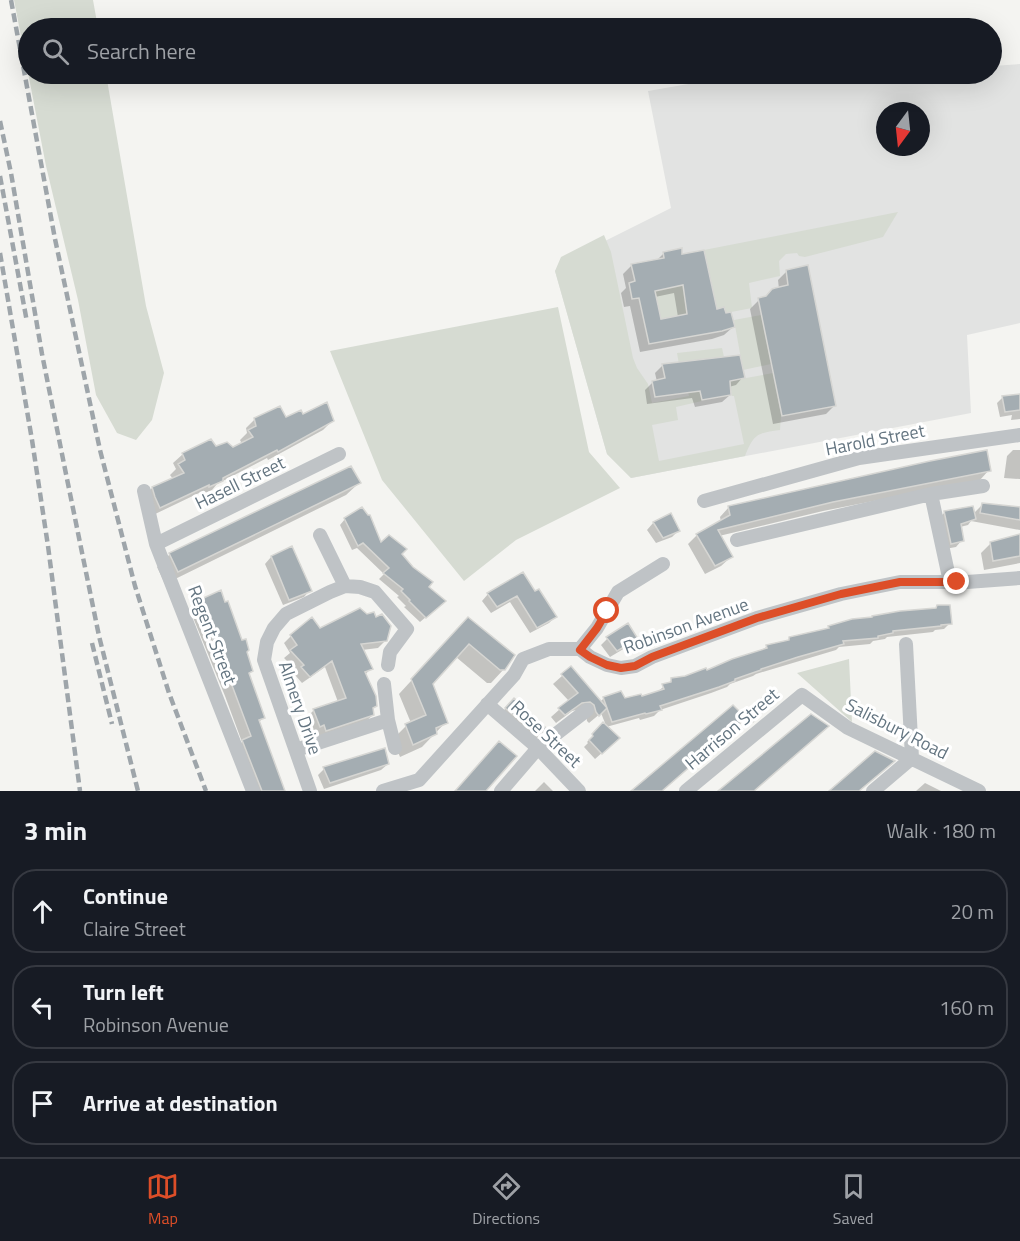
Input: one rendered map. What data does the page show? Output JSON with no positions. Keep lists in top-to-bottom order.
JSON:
{
  "streets": {
    "street": [
      "Harold Street",
      "Hasell Street",
      "Robinson Avenue",
      "Regent Street",
      "Almery Drive",
      "Harrison Street",
      "Salisbury Road",
      "Rose Street"
    ]
  },
  "crossings": [
    ["Hasell Street", "Regent Street"],
    ["Harrison Street", "Salisbury Road"]
  ],
  "north": "bottom",
  "page": {
    "search": "Search here",
    "heading": ["3 min", "Walk · 180 m"],
    "list": [
      ["Continue", "Claire Street", "20 m"],
      ["Turn left", "Robinson Avenue", "160 m"],
      "Arrive at destination"
    ],
    "nav": ["Map", "Directions", "Saved"]
  }
}
